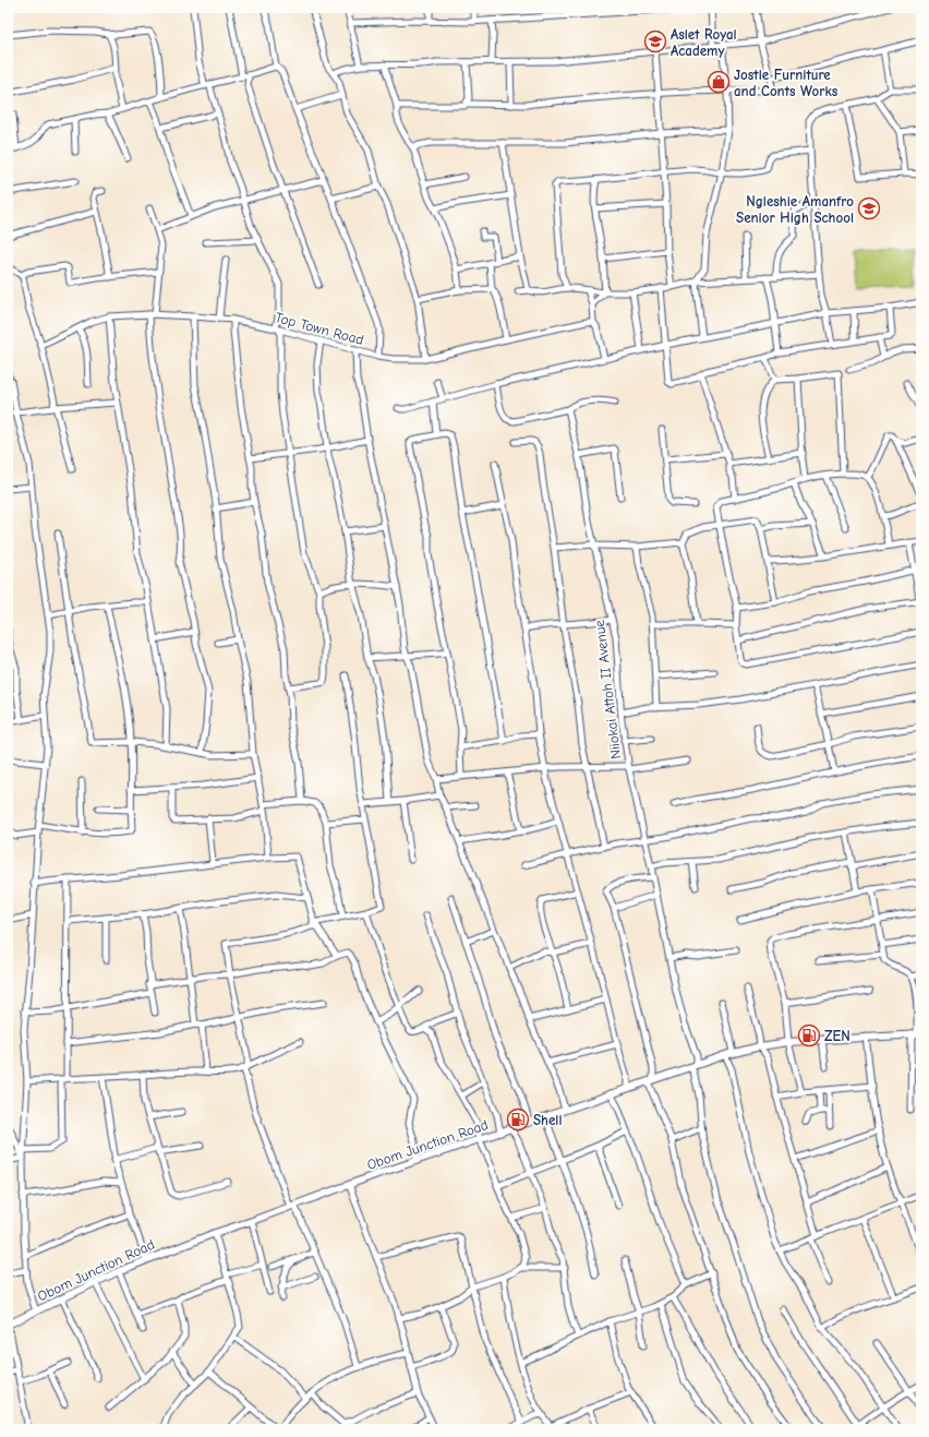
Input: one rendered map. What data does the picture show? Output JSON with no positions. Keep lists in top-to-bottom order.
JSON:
{
  "streets": {
    "main road": ["Obom Junction Road"],
    "street": ["Top Town Road", "Niiokai Attoh II Avenue"]
  },
  "crossings": [
    ["Niiokai Attoh II Avenue", "Obom Junction Road"]
  ],
  "places": {
    "school or university": ["Aslet Royal Academy", "Ngleshie Amanfro Senior High School"],
    "shop": ["Jostle Furniture and Conts Works"],
    "fuel station": ["ZEN", "Shell"]
  }
}
